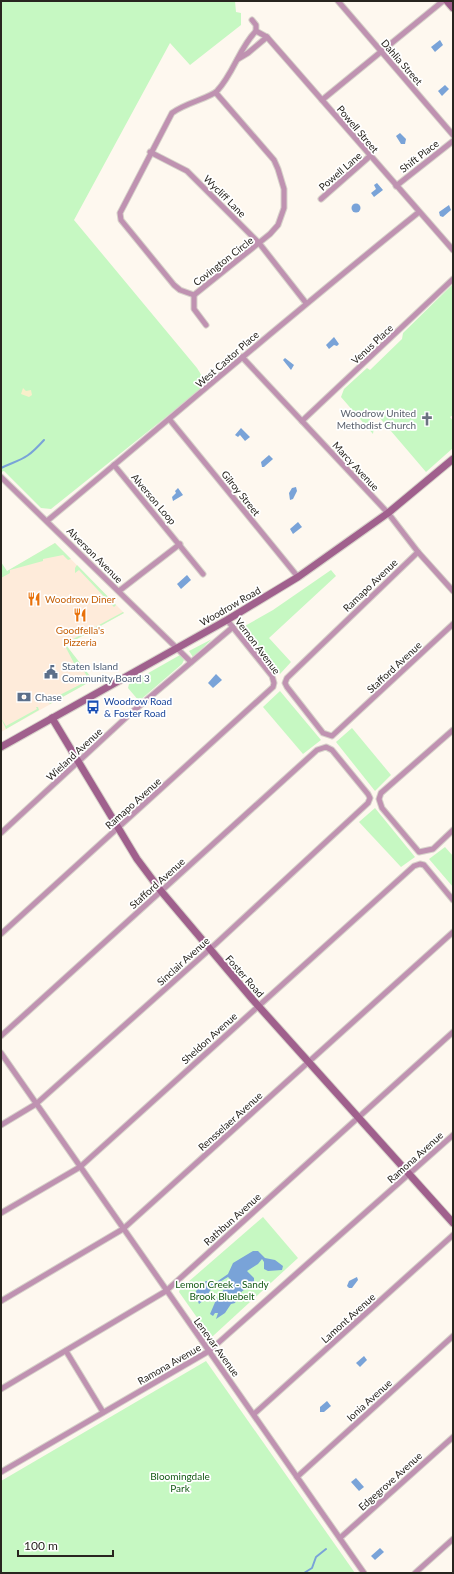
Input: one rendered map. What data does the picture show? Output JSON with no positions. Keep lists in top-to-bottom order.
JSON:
{
  "streets": {
    "street": [
      "Dahlia Street",
      "Powell Street",
      "Shift Place",
      "Powell Lane",
      "Wycliff Lane",
      "Covington Circle",
      "Venus Place",
      "West Castor Place",
      "Marcy Avenue",
      "Gilroy Street",
      "Alverson Loop",
      "Alverson Avenue",
      "Ramapo Avenue",
      "Woodrow Road",
      "Vernon Avenue",
      "Stafford Avenue",
      "Wieland Avenue",
      "Sinclair Avenue",
      "Foster Road",
      "Sheldon Avenue",
      "Rensselaer Avenue",
      "Ramona Avenue",
      "Rathbun Avenue",
      "Lamont Avenue",
      "Lenevar Avenue",
      "Ionia Avenue",
      "Edgegrove Avenue"
    ]
  },
  "crossings": [
    ["Powell Street", "Shift Place"],
    ["Powell Street", "Powell Lane"],
    ["Powell Street", "West Castor Place"],
    ["Wycliff Lane", "Covington Circle"],
    ["Wycliff Lane", "West Castor Place"],
    ["Venus Place", "Marcy Avenue"],
    ["West Castor Place", "Marcy Avenue"],
    ["West Castor Place", "Gilroy Street"],
    ["West Castor Place", "Alverson Loop"],
    ["West Castor Place", "Alverson Avenue"],
    ["Marcy Avenue", "Ramapo Avenue"],
    ["Marcy Avenue", "Woodrow Road"],
    ["Gilroy Street", "Woodrow Road"],
    ["Alverson Avenue", "Woodrow Road"],
    ["Alverson Avenue", "Wieland Avenue"],
    ["Ramapo Avenue", "Vernon Avenue"],
    ["Ramapo Avenue", "Foster Road"],
    ["Woodrow Road", "Vernon Avenue"],
    ["Woodrow Road", "Foster Road"],
    ["Vernon Avenue", "Stafford Avenue"],
    ["Vernon Avenue", "Wieland Avenue"],
    ["Stafford Avenue", "Sinclair Avenue"],
    ["Stafford Avenue", "Foster Road"],
    ["Wieland Avenue", "Foster Road"],
    ["Sinclair Avenue", "Foster Road"],
    ["Sinclair Avenue", "Lenevar Avenue"],
    ["Foster Road", "Sheldon Avenue"],
    ["Foster Road", "Rensselaer Avenue"],
    ["Foster Road", "Ramona Avenue"],
    ["Foster Road", "Rathbun Avenue"],
    ["Sheldon Avenue", "Lenevar Avenue"],
    ["Rensselaer Avenue", "Lenevar Avenue"],
    ["Ramona Avenue", "Lenevar Avenue"],
    ["Rathbun Avenue", "Lenevar Avenue"],
    ["Lamont Avenue", "Lenevar Avenue"],
    ["Lenevar Avenue", "Ionia Avenue"],
    ["Lenevar Avenue", "Edgegrove Avenue"]
  ],
  "parks": ["Lemon Creek - Sandy Brook Bluebelt", "Bloomingdale Park"],
  "places": {
    "church": ["Woodrow United Methodist Church"],
    "restaurant": ["Woodrow Diner", "Goodfella's Pizzeria"],
    "public building": ["Staten Island Community Board 3"],
    "bank": ["Chase"],
    "bus stop": ["Woodrow Road & Foster Road"]
  },
  "scale_bar": "100 m"
}
